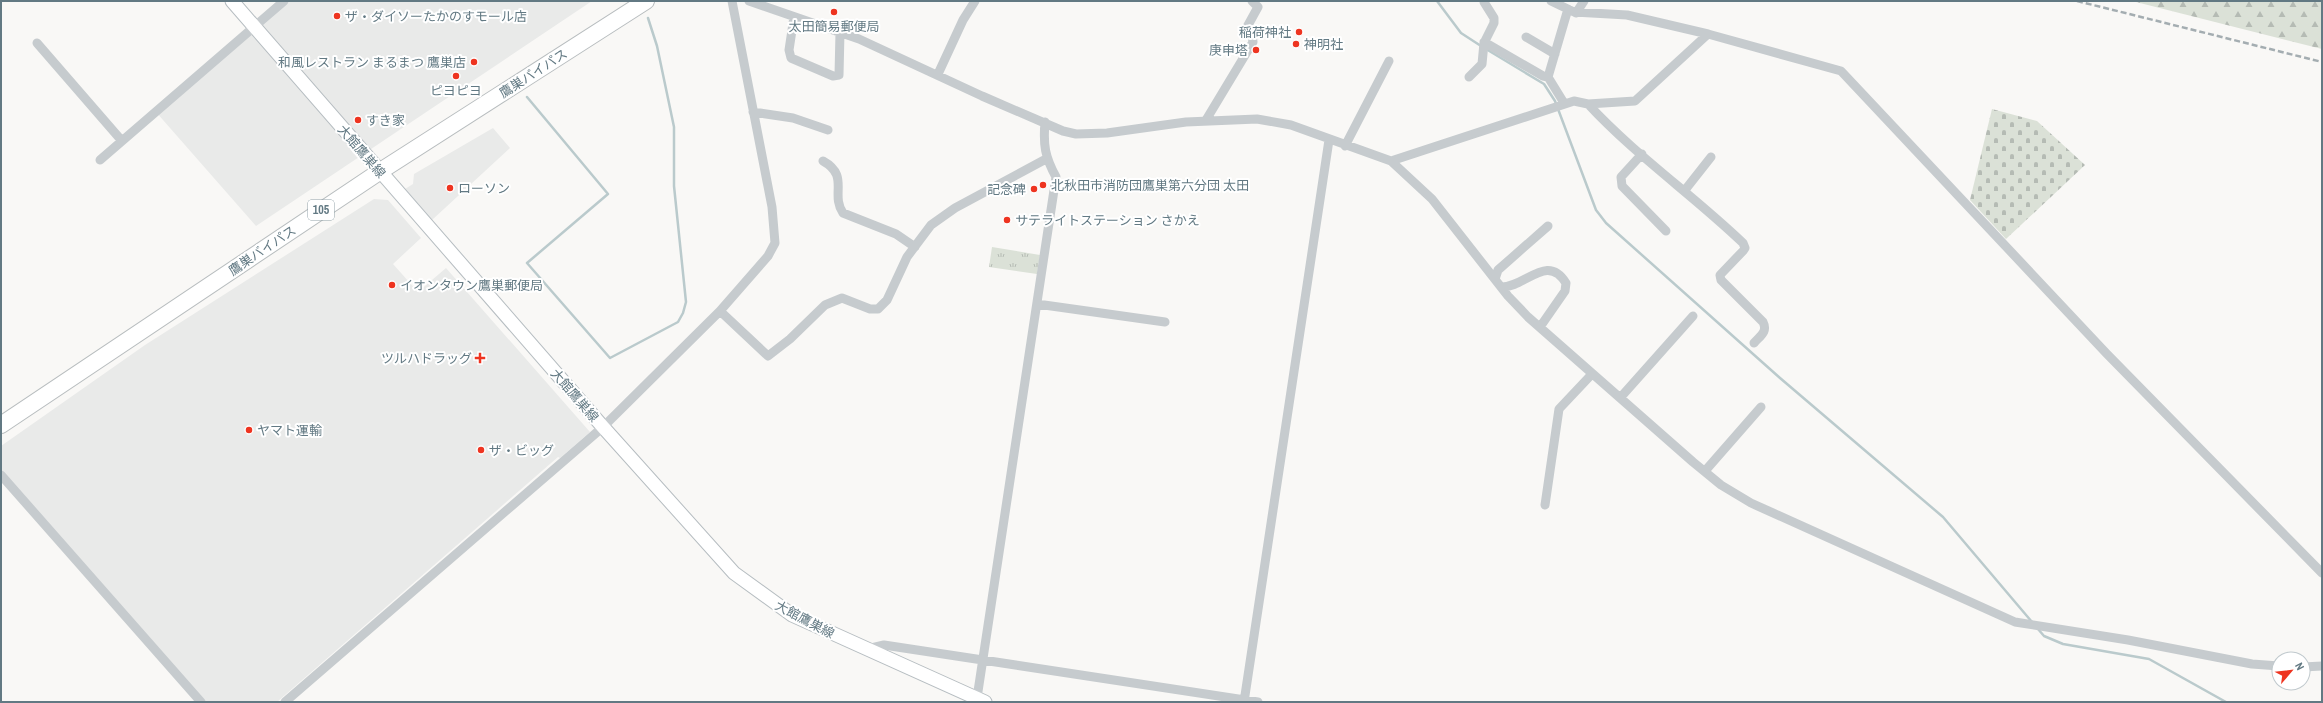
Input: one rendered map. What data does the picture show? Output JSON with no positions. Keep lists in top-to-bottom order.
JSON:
{
  "streets": {
    "highway": ["鷹巣バイパス", "105"],
    "main road": ["大館鷹巣線"]
  },
  "crossings": [
    ["鷹巣バイパス", "大館鷹巣線"]
  ],
  "places": {
    "other": [
      "太田簡易郵便局",
      "ザ・ダイソーたかのすモール店",
      "稲荷神社",
      "神明社",
      "庚申塔",
      "和風レストラン まるまつ 鷹巣店",
      "ピヨピヨ",
      "すき家",
      "北秋田市消防団鷹巣第六分団 太田",
      "ローソン",
      "記念碑",
      "サテライトステーション さかえ",
      "イオンタウン鷹巣郵便局",
      "ヤマト運輸",
      "ザ・ビッグ"
    ],
    "health": ["ツルハドラッグ"]
  },
  "north": "top right"
}
